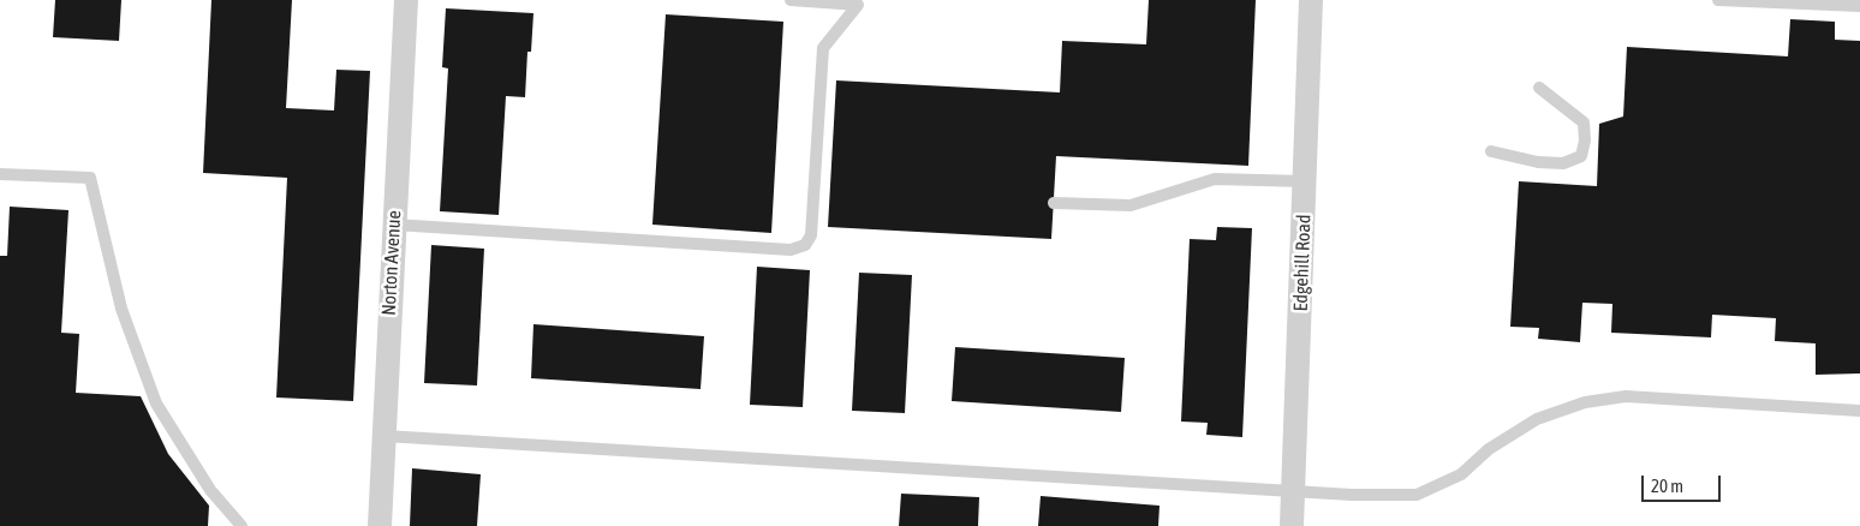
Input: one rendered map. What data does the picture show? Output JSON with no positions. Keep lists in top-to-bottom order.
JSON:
{
  "streets": {
    "street": ["Norton Avenue", "Edgehill Road"]
  },
  "scale_bar": "20 m"
}
